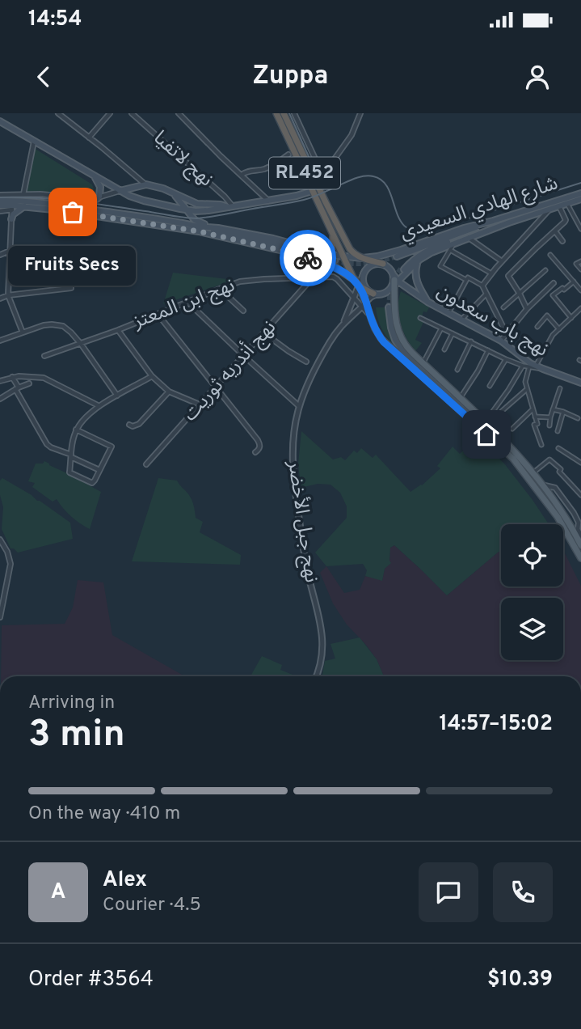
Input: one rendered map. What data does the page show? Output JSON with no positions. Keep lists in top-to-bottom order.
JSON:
{
  "streets": {
    "highway": ["RL452"],
    "main road": ["شارع الهادي السعيدي", "نهج باب سعدون"],
    "street": [
      "نهج لاتفيا",
      "نهج ابن المعتز",
      "نهج أندريه ثوريت",
      "نهج جبل الأخضر"
    ]
  },
  "crossings": [
    ["RL452", "شارع الهادي السعيدي"],
    ["RL452", "نهج باب سعدون"],
    ["RL452", "نهج جبل الأخضر"],
    ["شارع الهادي السعيدي", "نهج باب سعدون"],
    ["شارع الهادي السعيدي", "نهج جبل الأخضر"],
    ["نهج ابن المعتز", "نهج أندريه ثوريت"],
    ["نهج ابن المعتز", "نهج جبل الأخضر"],
    ["نهج باب سعدون", "نهج جبل الأخضر"]
  ],
  "places": ["Fruits Secs"],
  "page": {
    "status": "14:54",
    "header": "Zuppa",
    "bubble": "Fruits Secs",
    "heading": ["3 min", "Arriving in", "14:57–15:02"],
    "panel": [
      "Alex",
      "Courier · 4.5",
      "Order #3564",
      "$10.39"
    ],
    "bar": "On the way · 410 m",
    "round": "A"
  }
}
